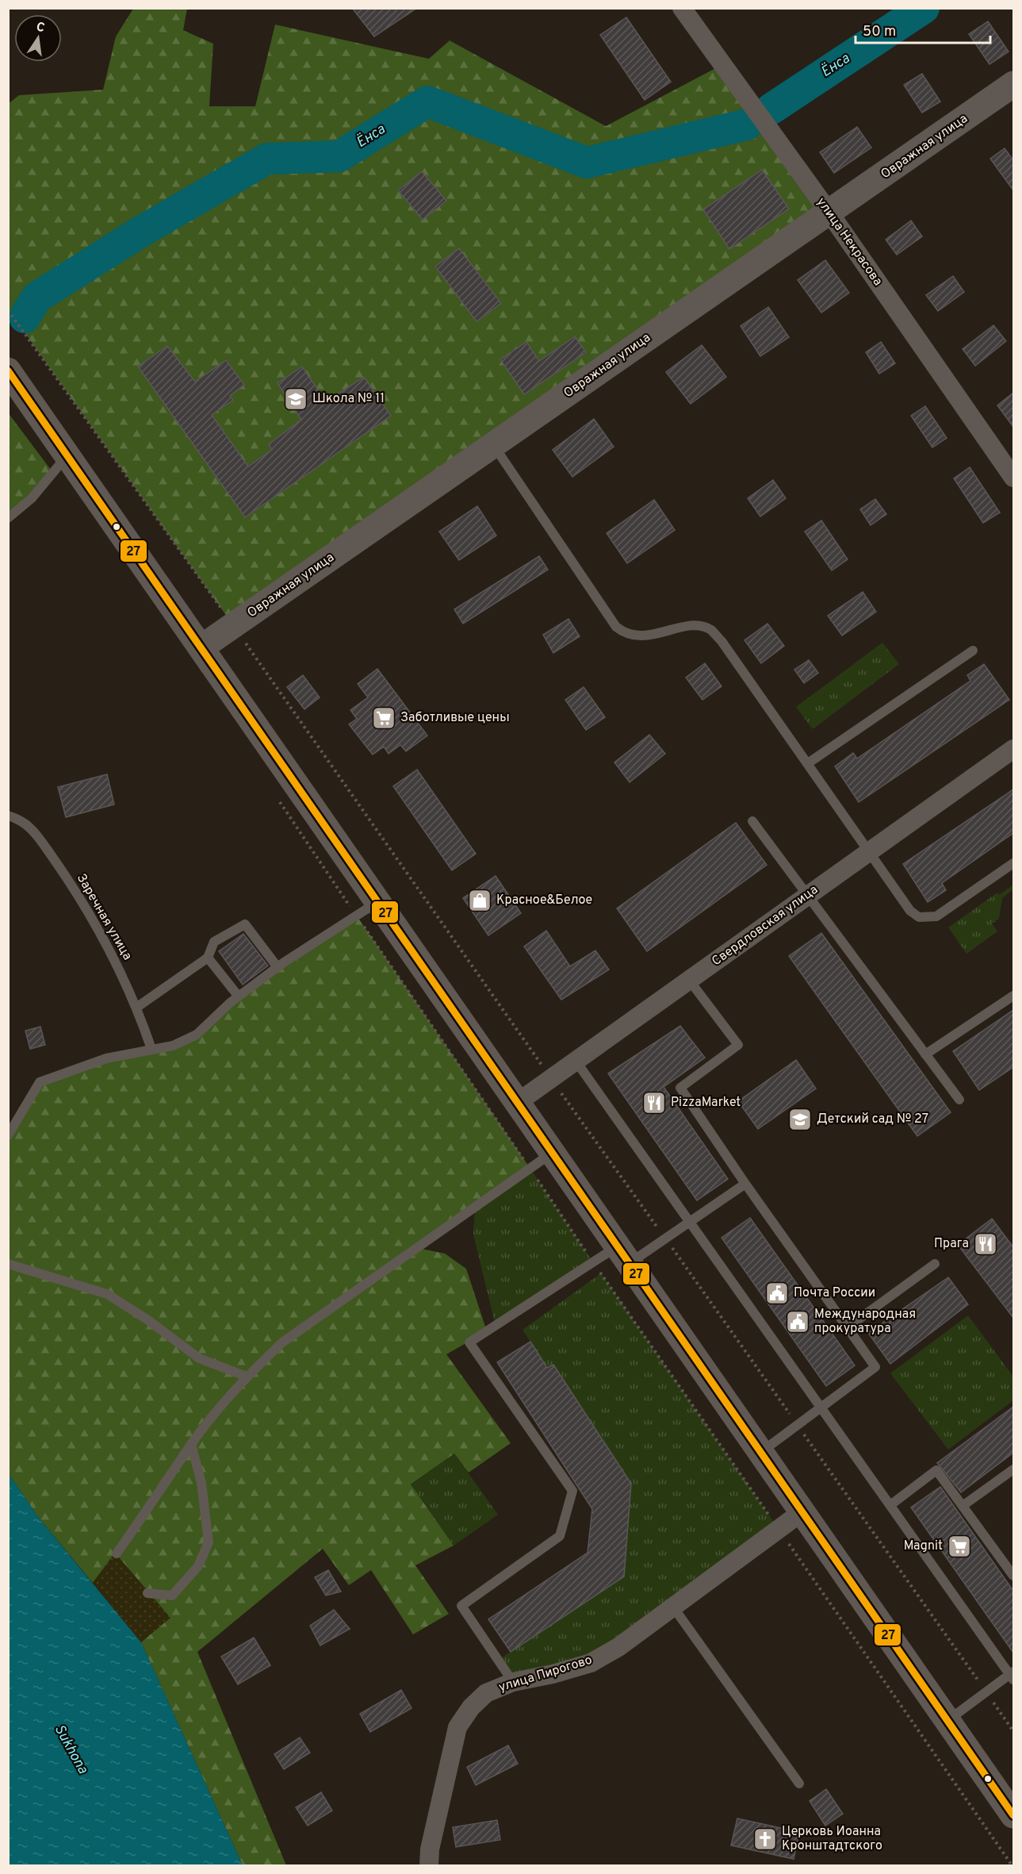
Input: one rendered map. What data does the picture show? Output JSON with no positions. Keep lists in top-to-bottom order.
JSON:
{
  "streets": {
    "main road": ["Овражная улица"],
    "street": ["улица Некрасова", "Свердловская улица", "улица Пирогово"],
    "lane": ["Заречная улица"]
  },
  "crossings": [
    ["Овражная улица", "улица Некрасова"]
  ],
  "water": ["Ёнса", "Sukhona"],
  "places": {
    "school or university": ["Школа № 11", "Детский сад № 27"],
    "supermarket": ["Заботливые цены", "Magnit"],
    "shop": ["Красное&Белое"],
    "restaurant": ["PizzaMarket", "Прага"],
    "public building": ["Почта России", "Международная прокуратура"],
    "church": ["Церковь Иоанна Кронштадтского"]
  },
  "lines": ["transit line 27"],
  "scale_bar": "50 m",
  "north": "top"
}
